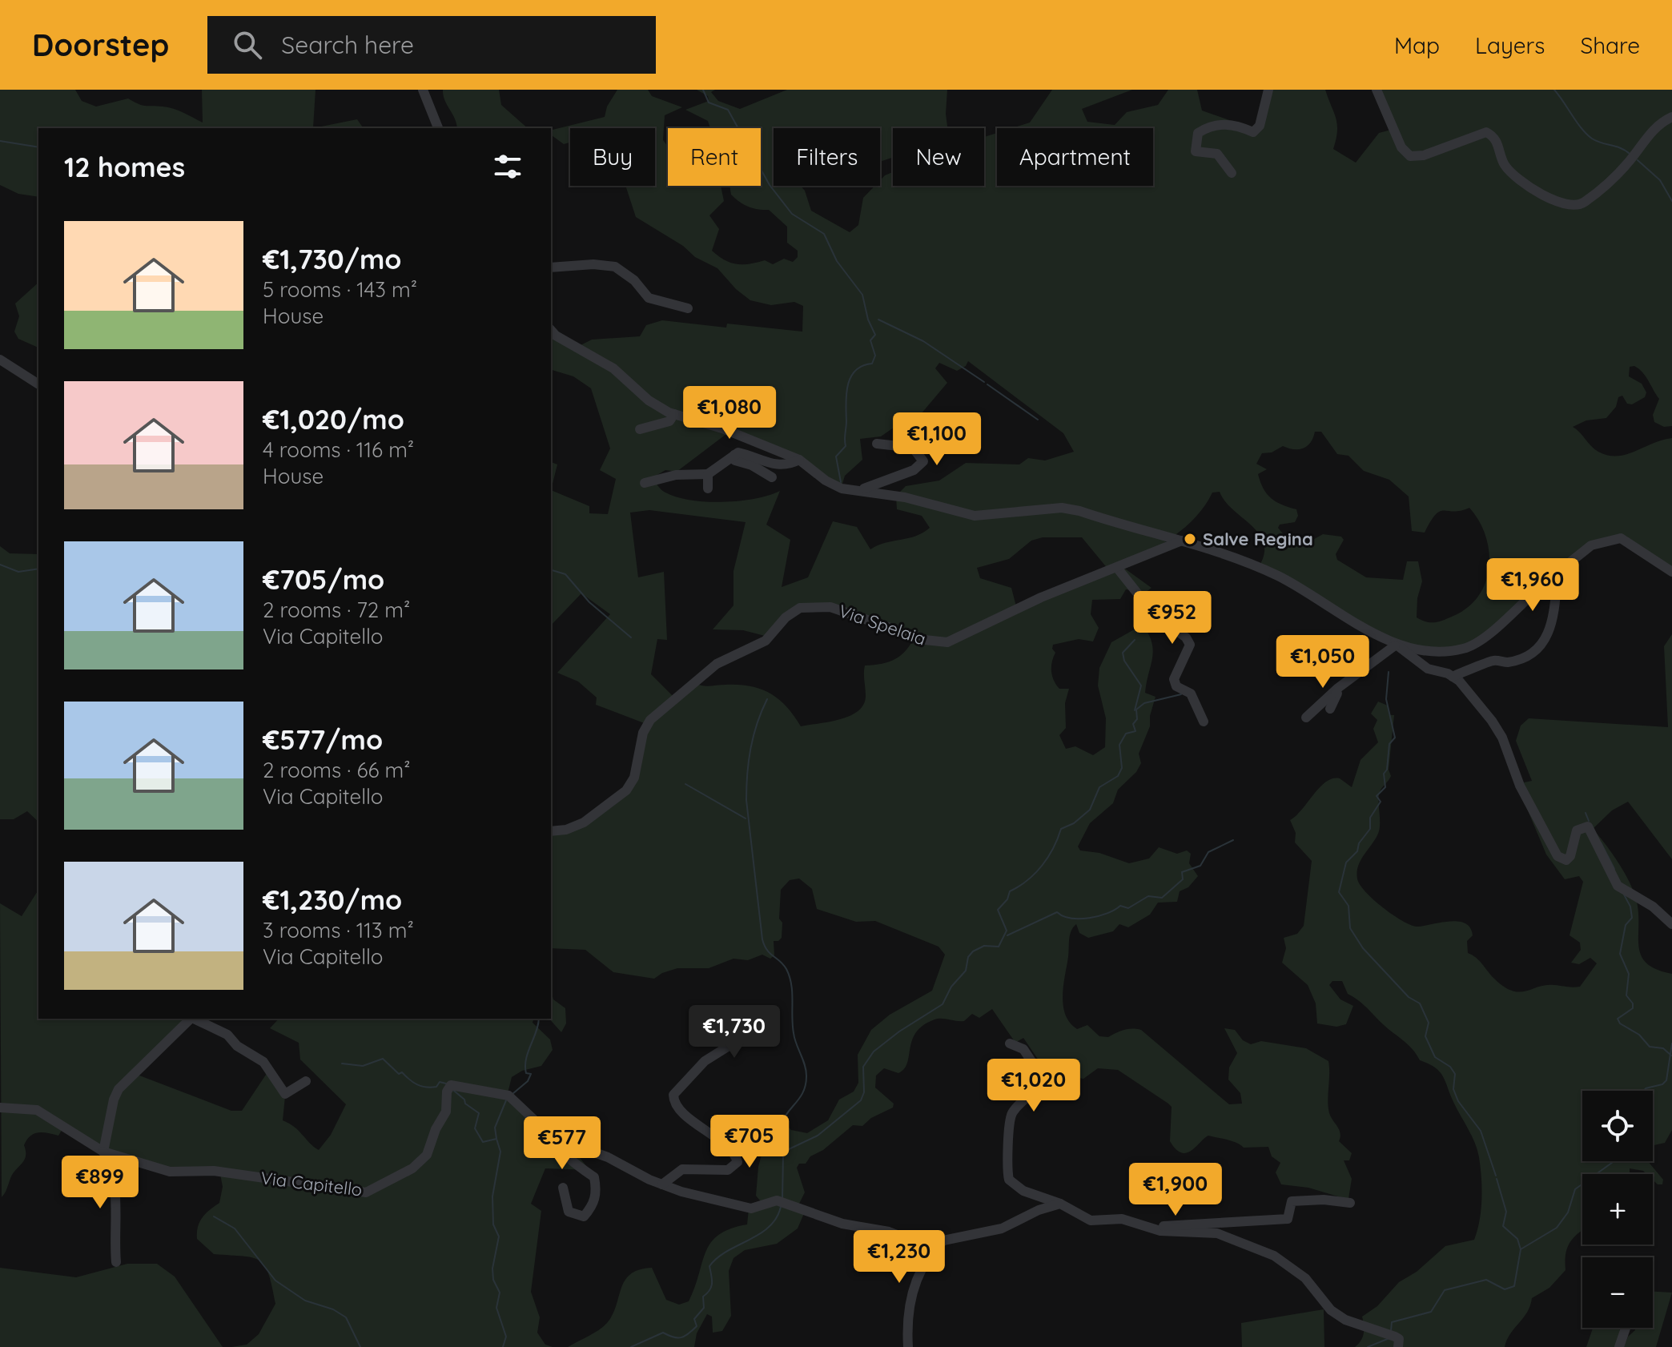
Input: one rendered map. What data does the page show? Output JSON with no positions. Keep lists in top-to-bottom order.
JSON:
{
  "streets": {
    "street": ["Via Spelaia", "Via Capitello"]
  },
  "places": ["Salve Regina"],
  "page": {
    "header": "Doorstep",
    "search": "Search here",
    "nav": ["Map", "Layers", "Share"],
    "chip": [
      "Buy",
      "Rent",
      "Filters",
      "New",
      "Apartment"
    ],
    "heading": "12 homes",
    "list": [
      {
        "name": "€1,730/mo",
        "note": "5 rooms · 143 m² · House"
      },
      {
        "name": "€1,020/mo",
        "note": "4 rooms · 116 m² · House"
      },
      {
        "name": "€705/mo",
        "note": "2 rooms · 72 m² · Via Capitello"
      },
      {
        "name": "€577/mo",
        "note": "2 rooms · 66 m² · Via Capitello"
      },
      {
        "name": "€1,230/mo",
        "note": "3 rooms · 113 m² · Via Capitello"
      }
    ],
    "price": [
      "€1,080",
      "€1,100",
      "€1,960",
      "€952",
      "€1,050",
      "€1,730",
      "€1,020",
      "€705",
      "€577",
      "€899",
      "€1,900",
      "€1,230"
    ],
    "map_buttons": ["+", "−"]
  }
}
